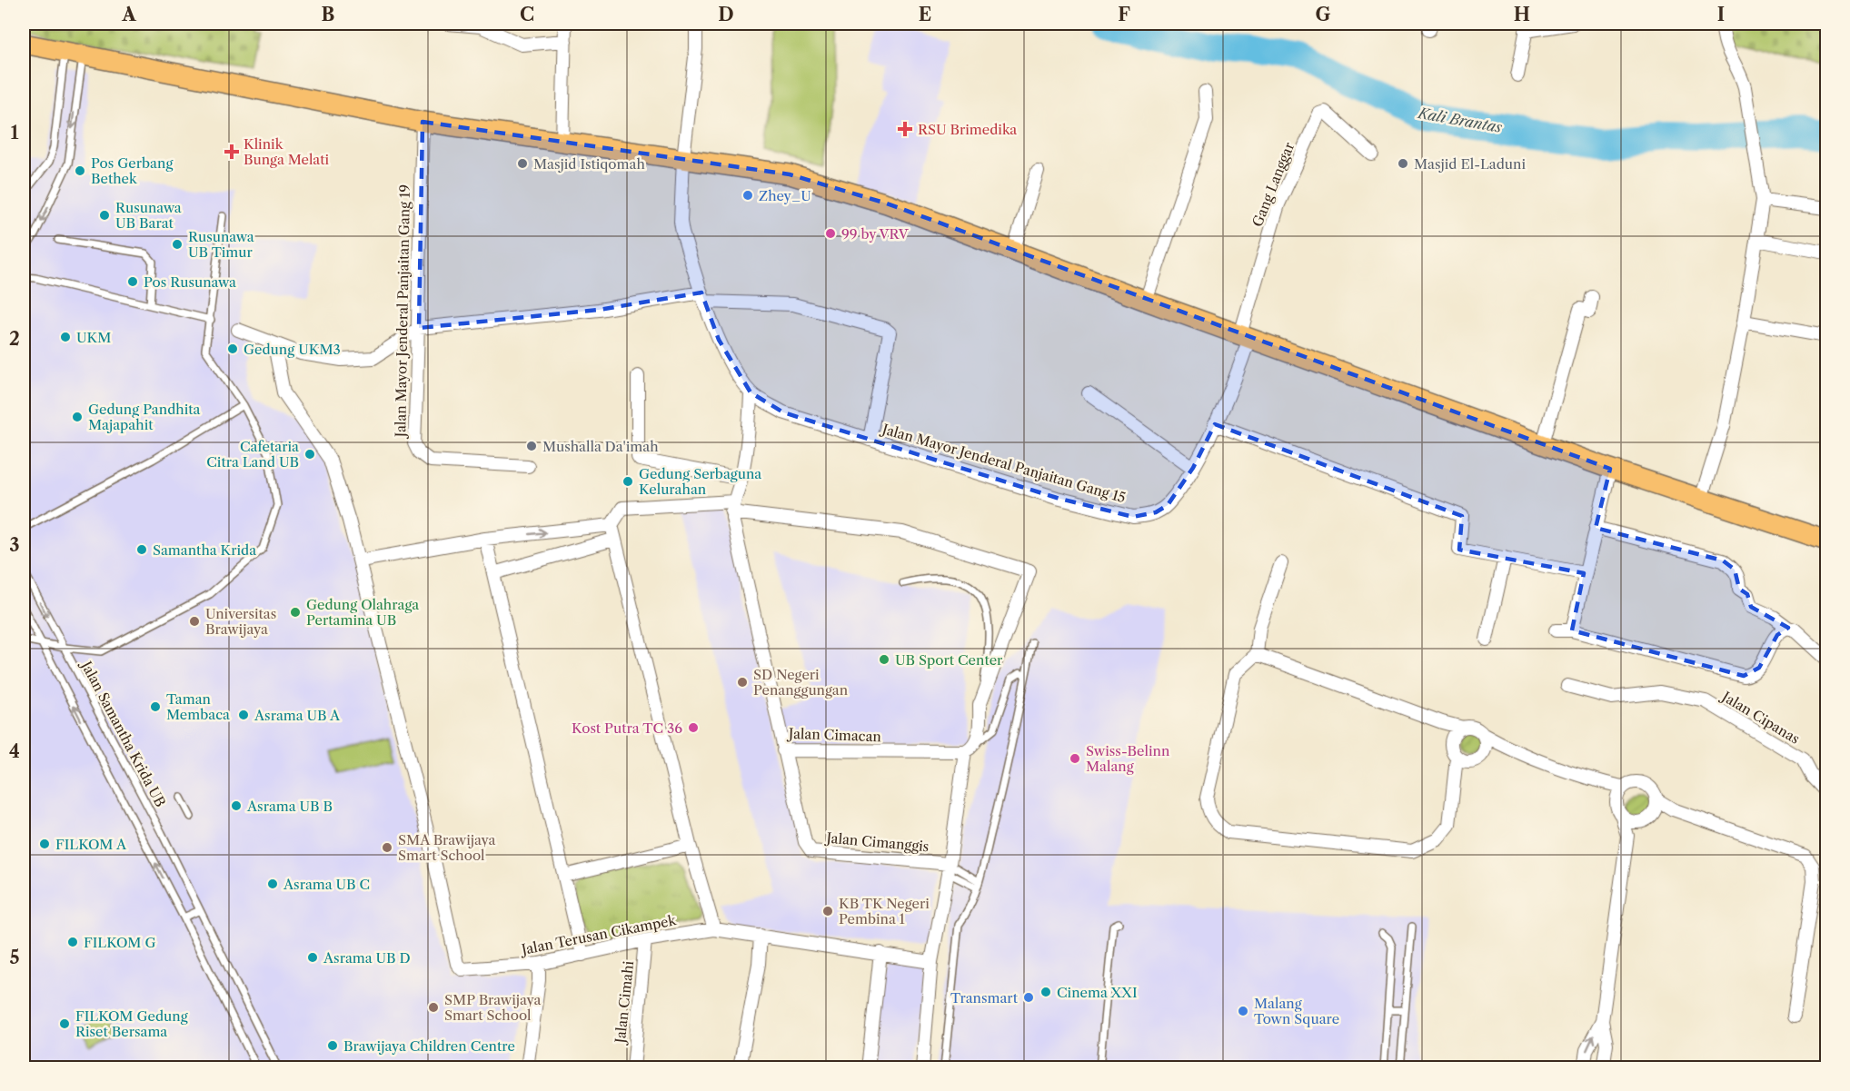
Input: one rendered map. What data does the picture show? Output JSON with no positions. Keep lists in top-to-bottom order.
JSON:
{
  "streets": {
    "street": [
      "Gang Langgar",
      "Jalan Mayor Jenderal Panjaitan Gang 19",
      "Jalan Mayor Jenderal Panjaitan Gang 15",
      "Jalan Cipanas",
      "Jalan Cimacan",
      "Jalan Cimanggis",
      "Jalan Terusan Cikampek",
      "Jalan Cimahi"
    ],
    "lane": ["Jalan Samantha Krida UB"]
  },
  "crossings": [
    ["Gang Langgar", "Jalan Mayor Jenderal Panjaitan Gang 15"],
    ["Jalan Cimacan", "Jalan Cimanggis"],
    ["Jalan Terusan Cikampek", "Jalan Cimahi"]
  ],
  "water": ["Kali Brantas"],
  "places": {
    "health": ["RSU Brimedika", "Klinik Bunga Melati"],
    "other": [
      "Masjid Istiqomah",
      "Masjid El-Laduni",
      "Pos Gerbang Bethek",
      "Zhey_U",
      "Rusunawa UB Barat",
      "99 by VRV",
      "Rusunawa UB Timur",
      "Pos Rusunawa",
      "UKM",
      "Gedung UKM3",
      "Gedung Pandhita Majapahit",
      "Mushalla Da'imah",
      "Cafetaria Citra Land UB",
      "Gedung Serbaguna Kelurahan",
      "Samantha Krida",
      "Gedung Olahraga Pertamina UB",
      "Universitas Brawijaya",
      "UB Sport Center",
      "SD Negeri Penanggungan",
      "Taman Membaca",
      "Asrama UB A",
      "Kost Putra TC 36",
      "Swiss-Belinn Malang",
      "Asrama UB B",
      "FILKOM A",
      "SMA Brawijaya Smart School",
      "Asrama UB C",
      "KB TK Negeri Pembina 1",
      "FILKOM G",
      "Asrama UB D",
      "Cinema XXI",
      "Transmart",
      "SMP Brawijaya Smart School",
      "Malang Town Square",
      "FILKOM Gedung Riset Bersama",
      "Brawijaya Children Centre"
    ]
  },
  "grid": {
    "columns": [
      "A",
      "B",
      "C",
      "D",
      "E",
      "F",
      "G",
      "H",
      "I"
    ],
    "rows": [
      "1",
      "2",
      "3",
      "4",
      "5"
    ]
  }
}
